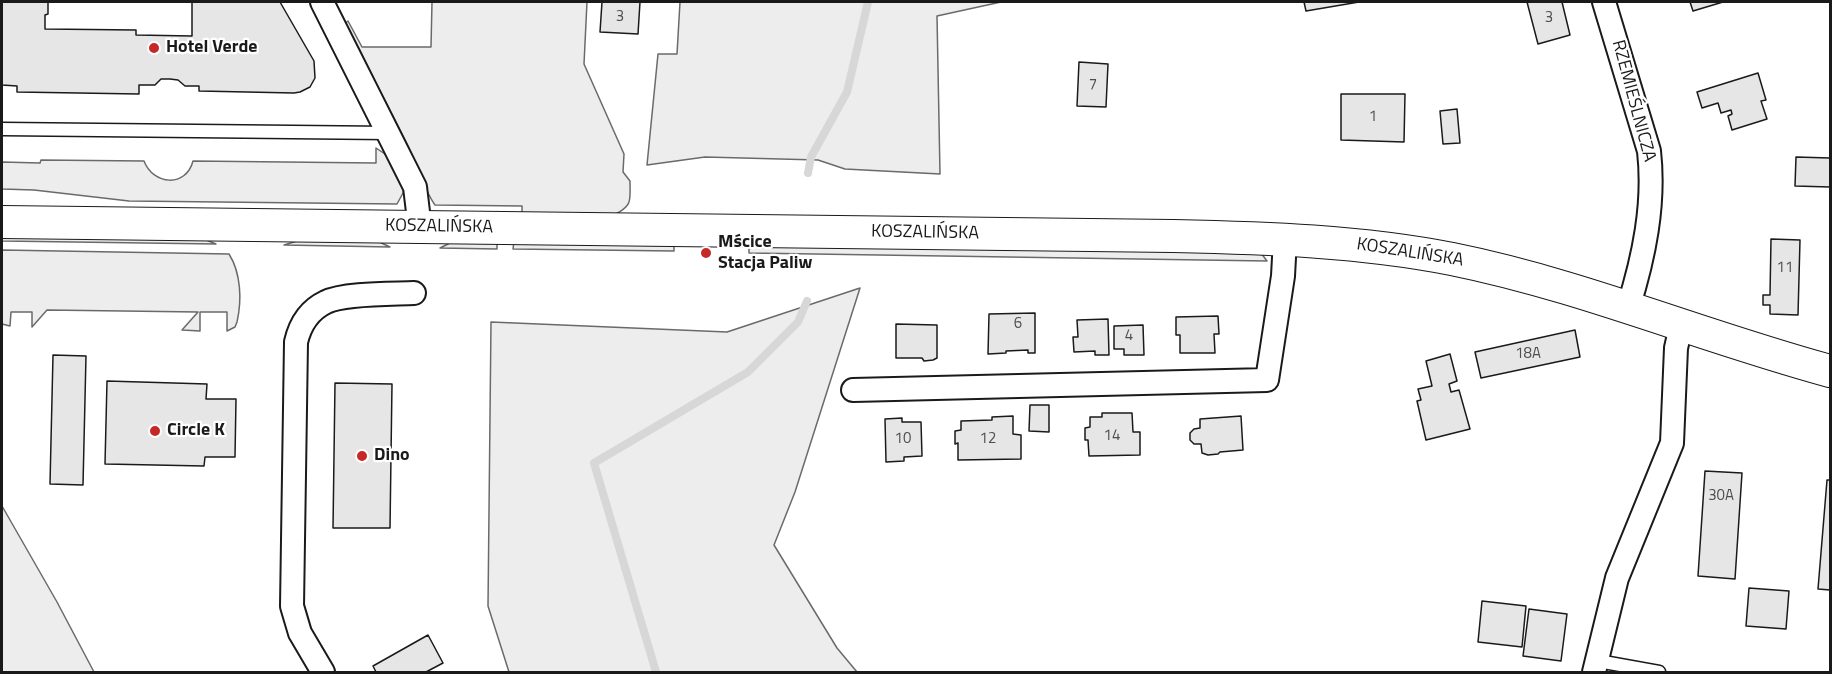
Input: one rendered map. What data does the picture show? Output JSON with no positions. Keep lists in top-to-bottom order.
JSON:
{
  "streets": {
    "main road": ["KOSZALIŃSKA"],
    "street": ["RZEMIEŚLNICZA"]
  },
  "crossings": [
    ["RZEMIEŚLNICZA", "KOSZALIŃSKA"]
  ],
  "places": [
    "Hotel Verde",
    "Mścice Stacja Paliw",
    "Circle K",
    "Dino"
  ],
  "house_numbers": [
    "3",
    "3",
    "7",
    "1",
    "11",
    "6",
    "4",
    "18A",
    "14",
    "10",
    "12",
    "30A"
  ]
}
